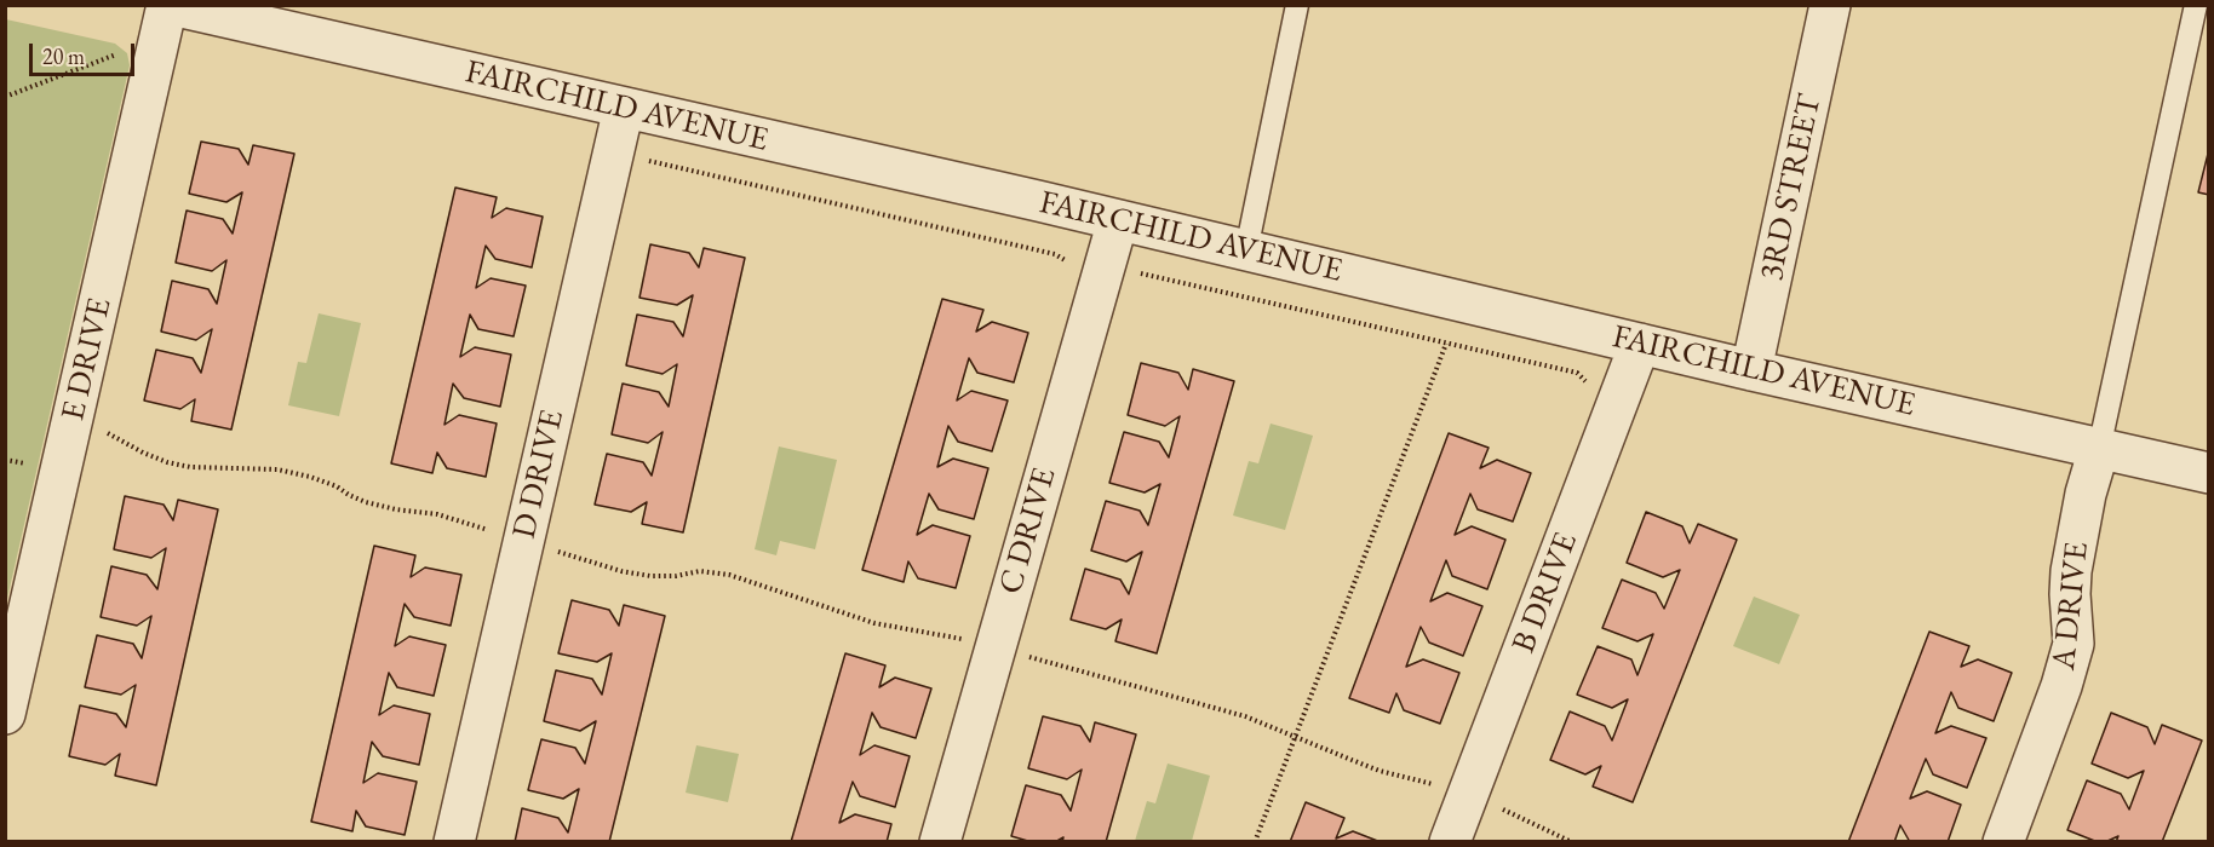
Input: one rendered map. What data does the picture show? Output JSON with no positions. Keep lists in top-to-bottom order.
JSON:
{
  "streets": {
    "street": [
      "FAIRCHILD AVENUE",
      "3RD STREET",
      "E DRIVE",
      "D DRIVE",
      "C DRIVE",
      "B DRIVE",
      "A DRIVE"
    ]
  },
  "crossings": [
    ["FAIRCHILD AVENUE", "3RD STREET"],
    ["FAIRCHILD AVENUE", "E DRIVE"],
    ["FAIRCHILD AVENUE", "D DRIVE"],
    ["FAIRCHILD AVENUE", "C DRIVE"],
    ["FAIRCHILD AVENUE", "B DRIVE"],
    ["FAIRCHILD AVENUE", "A DRIVE"]
  ],
  "scale_bar": "20 m"
}
